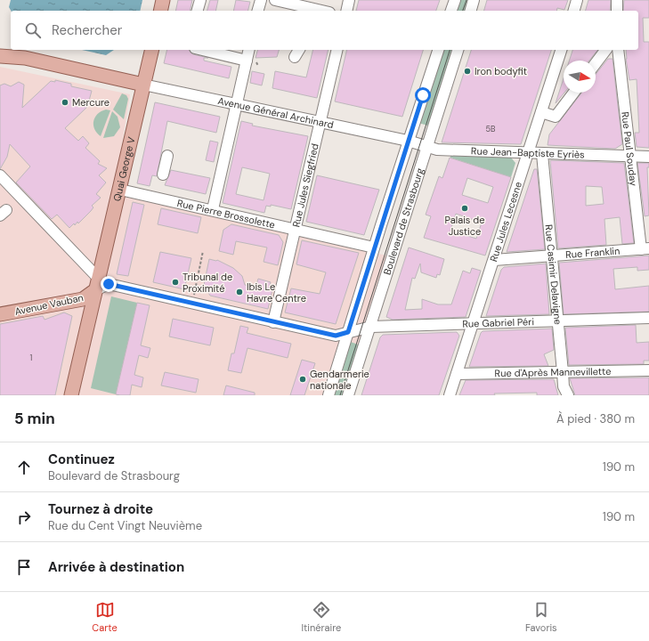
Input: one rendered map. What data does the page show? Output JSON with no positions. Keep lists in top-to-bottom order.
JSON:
{
  "streets": {
    "main road": ["Quai George V", "Avenue Vauban"],
    "street": [
      "Avenue Général Archinard",
      "Rue Paul Souday",
      "Rue Jean-Baptiste Eyriès",
      "Rue Jules Siegfried",
      "Rue Pierre Brossolette",
      "Boulevard de Strasbourg",
      "Rue Jules Lecesne",
      "Rue Franklin",
      "Rue Casimir Delavigne",
      "Rue Gabriel Péri",
      "Rue d'Après Mannevillette"
    ]
  },
  "crossings": [
    ["Avenue Général Archinard", "Rue Jean-Baptiste Eyriès"],
    ["Avenue Général Archinard", "Quai George V"],
    ["Avenue Général Archinard", "Rue Jules Siegfried"],
    ["Avenue Général Archinard", "Boulevard de Strasbourg"],
    ["Rue Paul Souday", "Rue Jean-Baptiste Eyriès"],
    ["Rue Paul Souday", "Rue Franklin"],
    ["Rue Jean-Baptiste Eyriès", "Boulevard de Strasbourg"],
    ["Rue Jean-Baptiste Eyriès", "Rue Jules Lecesne"],
    ["Rue Jean-Baptiste Eyriès", "Rue Casimir Delavigne"],
    ["Quai George V", "Rue Pierre Brossolette"],
    ["Quai George V", "Avenue Vauban"],
    ["Quai George V", "Rue Gabriel Péri"],
    ["Rue Jules Siegfried", "Rue Pierre Brossolette"],
    ["Rue Jules Siegfried", "Rue Gabriel Péri"],
    ["Rue Pierre Brossolette", "Boulevard de Strasbourg"],
    ["Boulevard de Strasbourg", "Rue Gabriel Péri"],
    ["Rue Jules Lecesne", "Rue Franklin"],
    ["Rue Jules Lecesne", "Rue Gabriel Péri"],
    ["Rue Jules Lecesne", "Rue d'Après Mannevillette"],
    ["Rue Franklin", "Rue Casimir Delavigne"],
    ["Rue Casimir Delavigne", "Rue Gabriel Péri"],
    ["Rue Casimir Delavigne", "Rue d'Après Mannevillette"],
    ["Avenue Vauban", "Rue Gabriel Péri"]
  ],
  "places": [
    "Iron bodyfit",
    "Mercure",
    "Palais de Justice",
    "Tribunal de Proximité",
    "Ibis Le Havre Centre",
    "Gendarmerie nationale"
  ],
  "house_numbers": ["5B", "1"],
  "north": "right",
  "page": {
    "search": "Rechercher",
    "heading": ["5 min", "À pied · 380 m"],
    "list": [
      ["Continuez", "Boulevard de Strasbourg", "190 m"],
      ["Tournez à droite", "Rue du Cent Vingt Neuvième", "190 m"],
      "Arrivée à destination"
    ],
    "nav": ["Carte", "Itinéraire", "Favoris"]
  }
}
